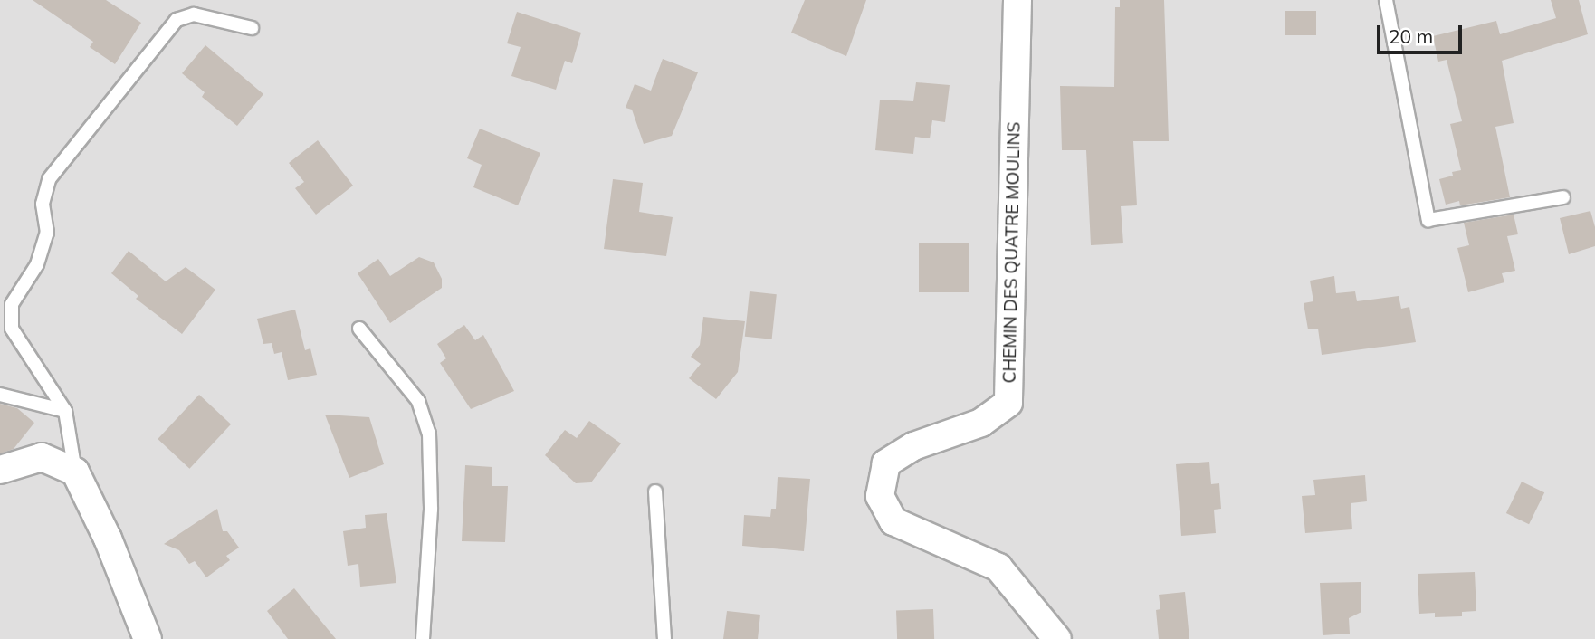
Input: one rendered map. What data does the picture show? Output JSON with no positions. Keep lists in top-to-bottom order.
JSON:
{
  "streets": {
    "street": ["CHEMIN DES QUATRE MOULINS"]
  },
  "scale_bar": "20 m"
}
